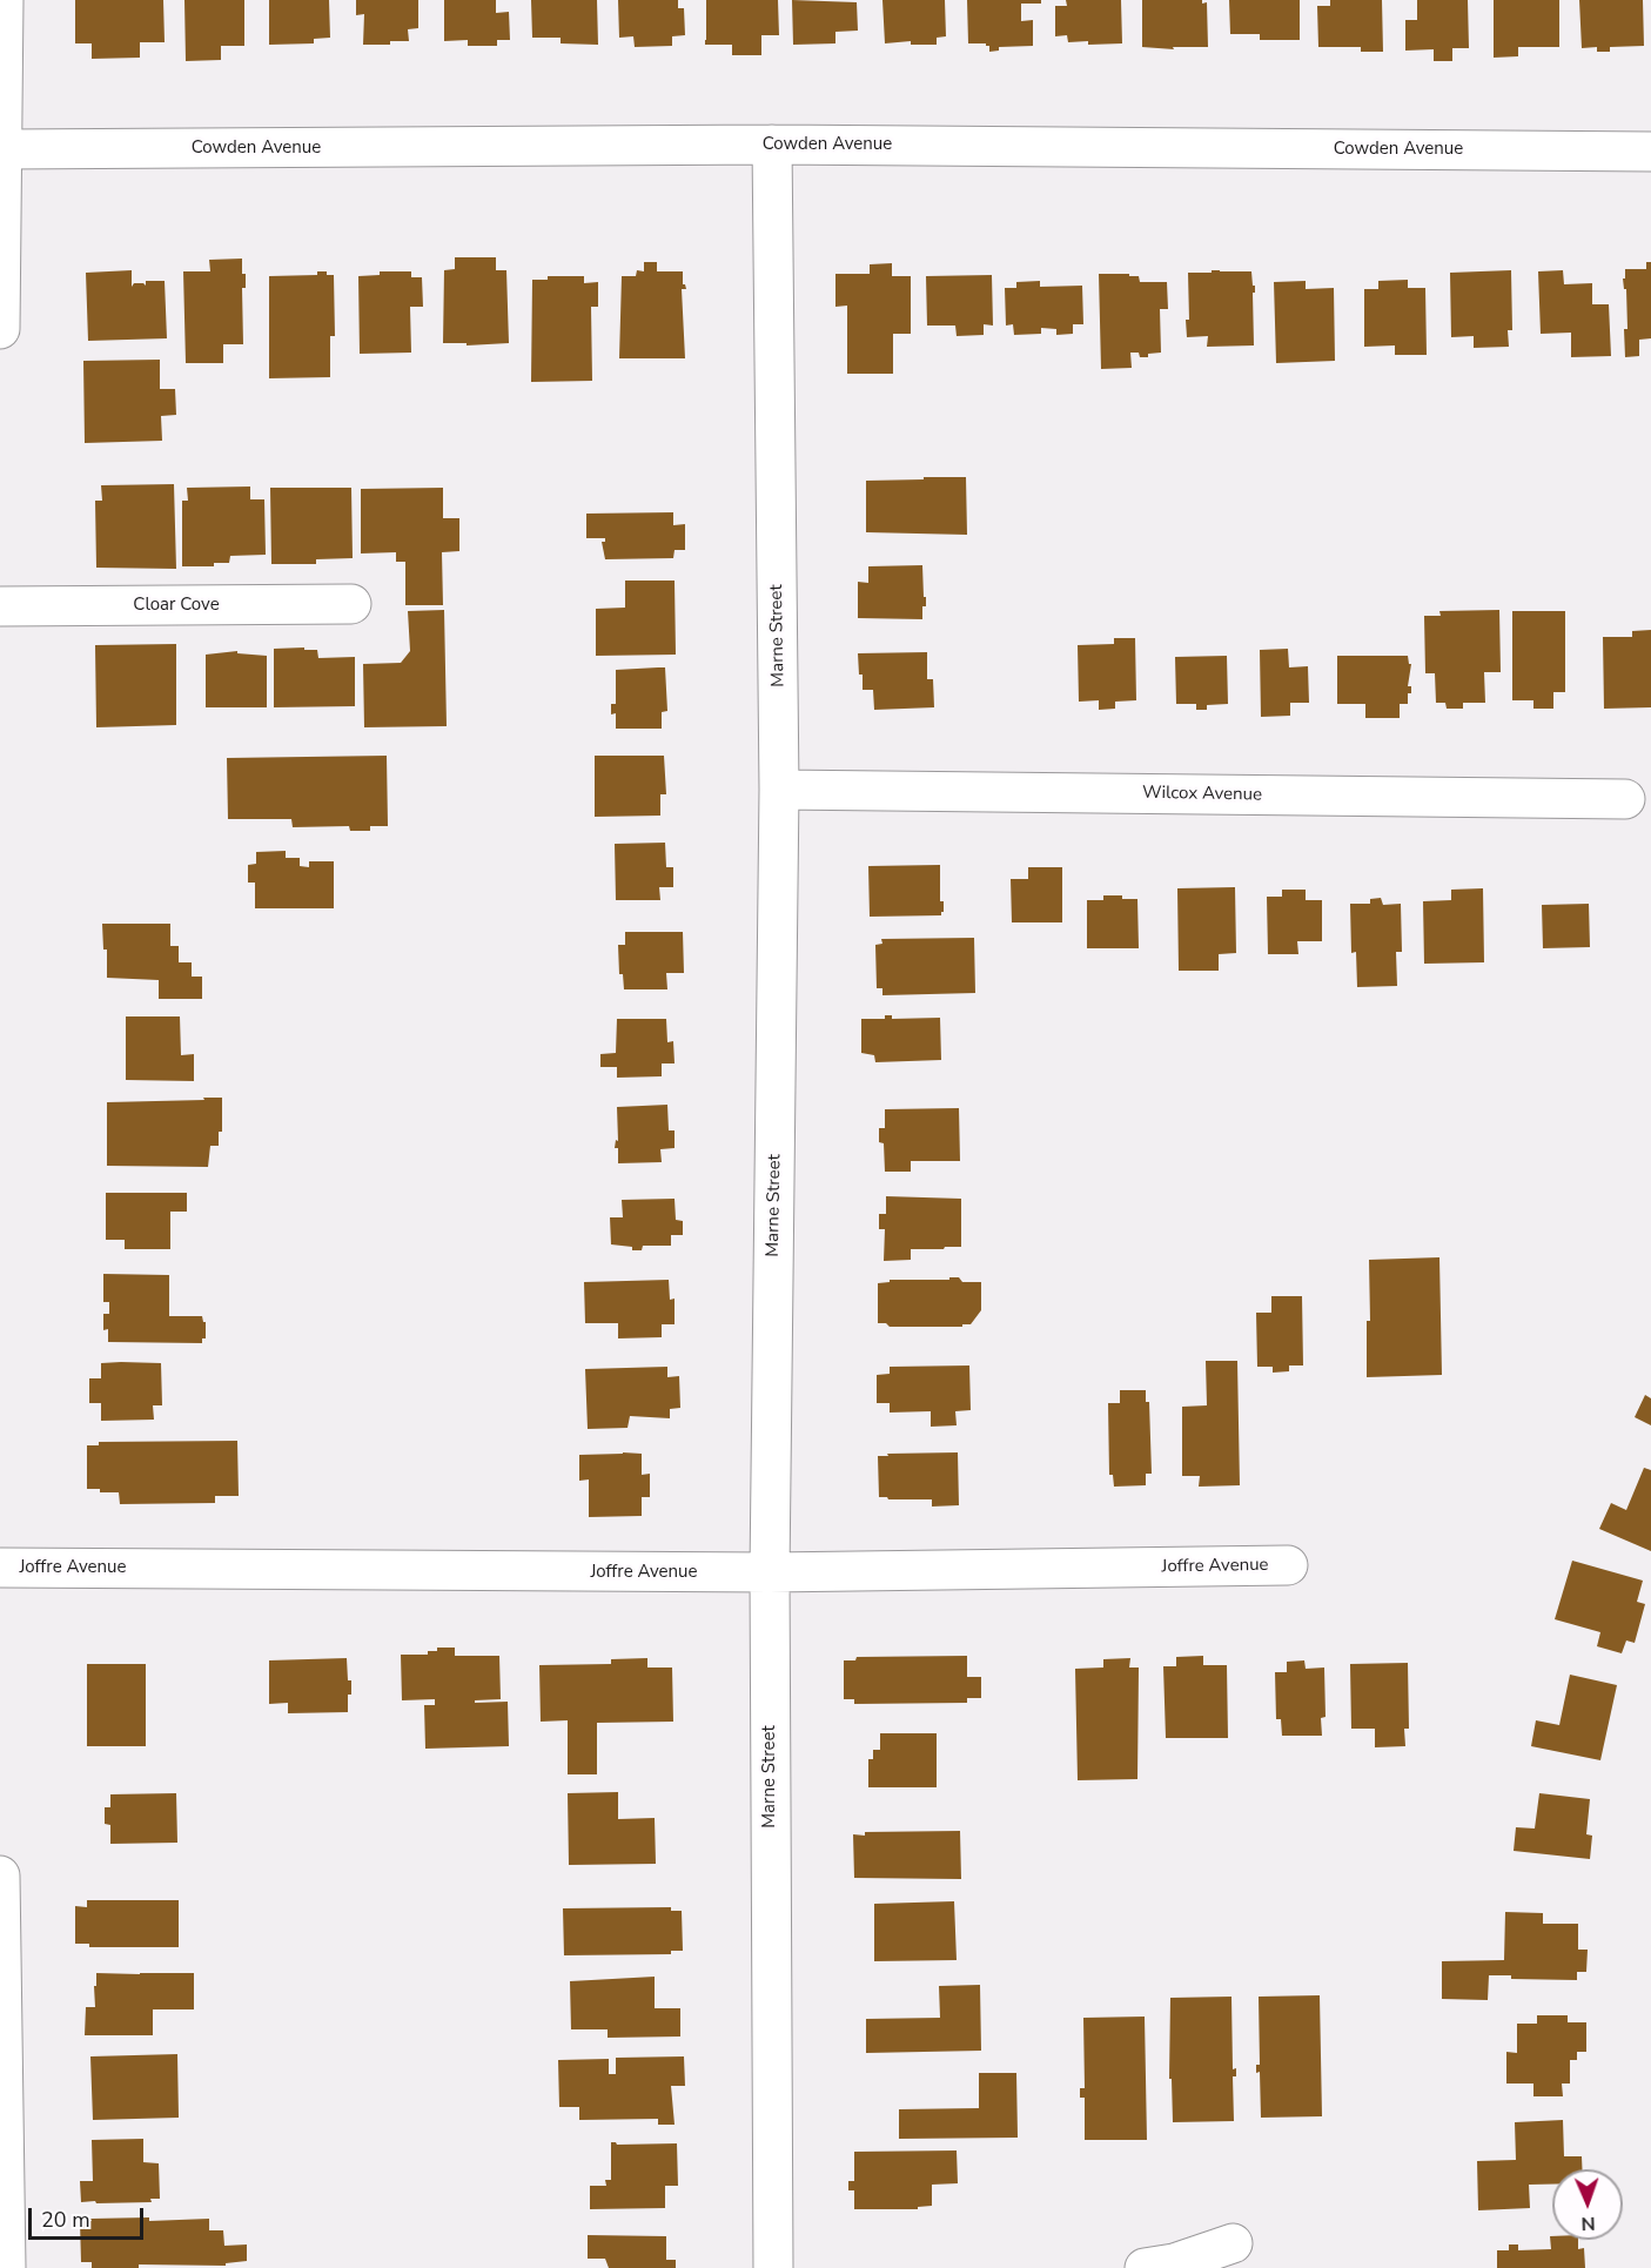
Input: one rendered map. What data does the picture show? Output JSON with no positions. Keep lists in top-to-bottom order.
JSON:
{
  "streets": {
    "street": [
      "Cowden Avenue",
      "Cloar Cove",
      "Marne Street",
      "Wilcox Avenue",
      "Joffre Avenue"
    ]
  },
  "crossings": [
    ["Cowden Avenue", "Marne Street"],
    ["Marne Street", "Wilcox Avenue"],
    ["Marne Street", "Joffre Avenue"]
  ],
  "scale_bar": "20 m",
  "north": "bottom"
}
